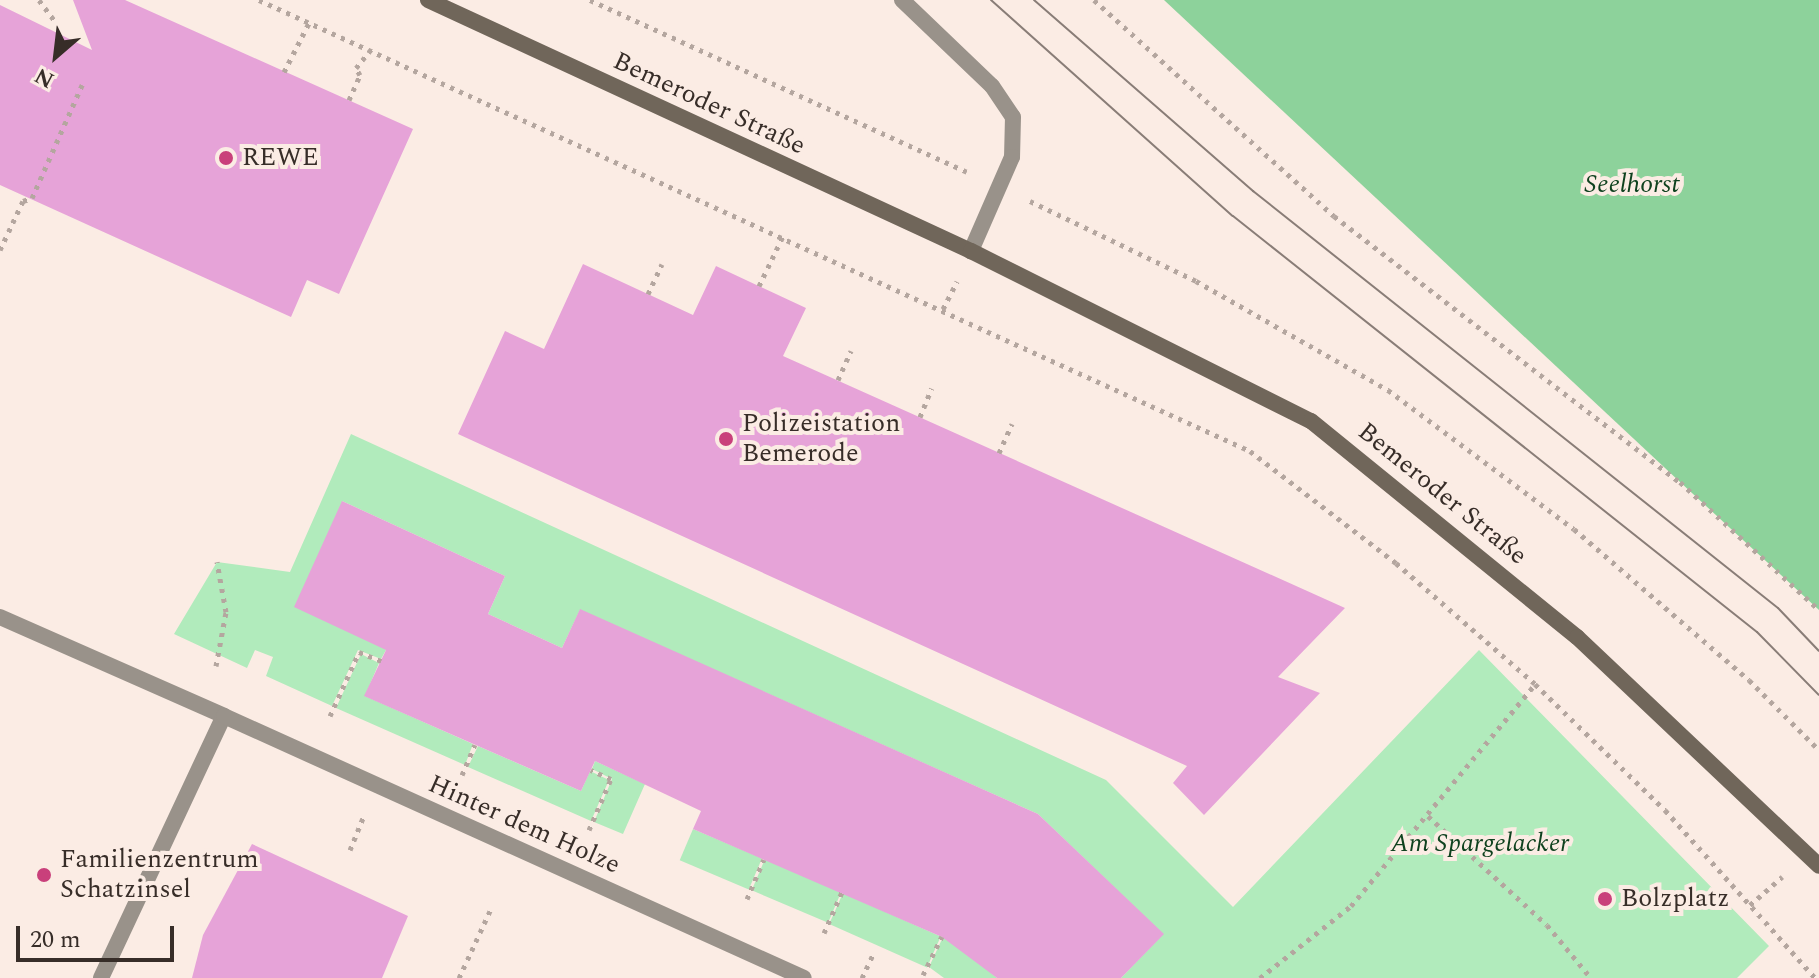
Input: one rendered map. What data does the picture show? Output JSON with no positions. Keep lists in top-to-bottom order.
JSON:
{
  "streets": {
    "main road": ["Bemeroder Straße"],
    "street": ["Hinter dem Holze"]
  },
  "parks": ["Seelhorst", "Am Spargelacker"],
  "places": [
    "REWE",
    "Polizeistation Bemerode",
    "Familienzentrum Schatzinsel",
    "Bolzplatz"
  ],
  "scale_bar": "20 m",
  "north": "bottom left"
}
